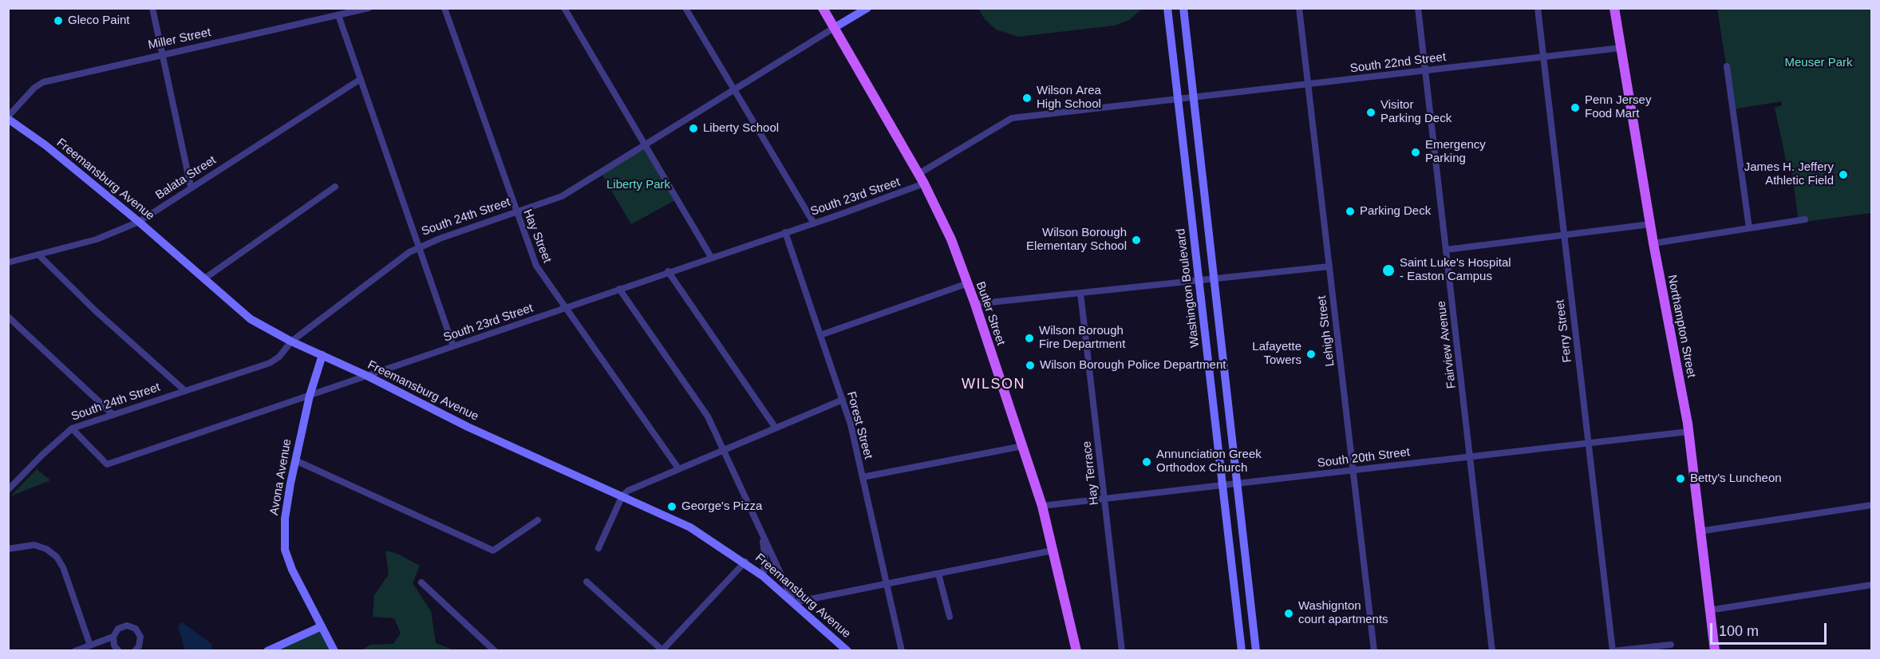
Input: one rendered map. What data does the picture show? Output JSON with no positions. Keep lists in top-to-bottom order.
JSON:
{
  "streets": {
    "main road": ["Butler Street", "Northampton Street"],
    "street": [
      "Miller Street",
      "South 22nd Street",
      "Balata Street",
      "Freemansburg Avenue",
      "South 23rd Street",
      "South 24th Street",
      "Hay Street",
      "Washington Boulevard",
      "Lehigh Street",
      "Ferry Street",
      "Fairview Avenue",
      "Forest Street",
      "South 20th Street",
      "Hay Terrace",
      "Avona Avenue"
    ]
  },
  "crossings": [
    ["Miller Street", "Freemansburg Avenue"],
    ["South 22nd Street", "Washington Boulevard"],
    ["South 22nd Street", "Butler Street"],
    ["South 22nd Street", "Northampton Street"],
    ["South 22nd Street", "Lehigh Street"],
    ["South 22nd Street", "Ferry Street"],
    ["South 22nd Street", "Fairview Avenue"],
    ["Balata Street", "Freemansburg Avenue"],
    ["Freemansburg Avenue", "South 23rd Street"],
    ["Freemansburg Avenue", "South 24th Street"],
    ["Freemansburg Avenue", "Avona Avenue"],
    ["South 23rd Street", "South 24th Street"],
    ["South 23rd Street", "Hay Street"],
    ["South 23rd Street", "Butler Street"],
    ["South 23rd Street", "Forest Street"],
    ["South 23rd Street", "Avona Avenue"],
    ["South 24th Street", "Hay Street"],
    ["South 24th Street", "Butler Street"],
    ["Washington Boulevard", "South 20th Street"],
    ["Butler Street", "South 20th Street"],
    ["Northampton Street", "South 20th Street"],
    ["Lehigh Street", "South 20th Street"],
    ["Ferry Street", "South 20th Street"],
    ["Fairview Avenue", "South 20th Street"],
    ["South 20th Street", "Hay Terrace"]
  ],
  "districts": ["WILSON"],
  "parks": ["Meuser Park", "Liberty Park"],
  "places": [
    "Gleco Paint",
    "Wilson Area High School",
    "Penn Jersey Food Mart",
    "Visitor Parking Deck",
    "Liberty School",
    "Emergency Parking",
    "James H. Jeffery Athletic Field",
    "Parking Deck",
    "Wilson Borough Elementary School",
    "Saint Luke's Hospital - Easton Campus",
    "Wilson Borough Fire Department",
    "Lafayette Towers",
    "Wilson Borough Police Department",
    "Annunciation Greek Orthodox Church",
    "Betty's Luncheon",
    "George's Pizza",
    "Washignton court apartments"
  ],
  "scale_bar": "100 m"
}
